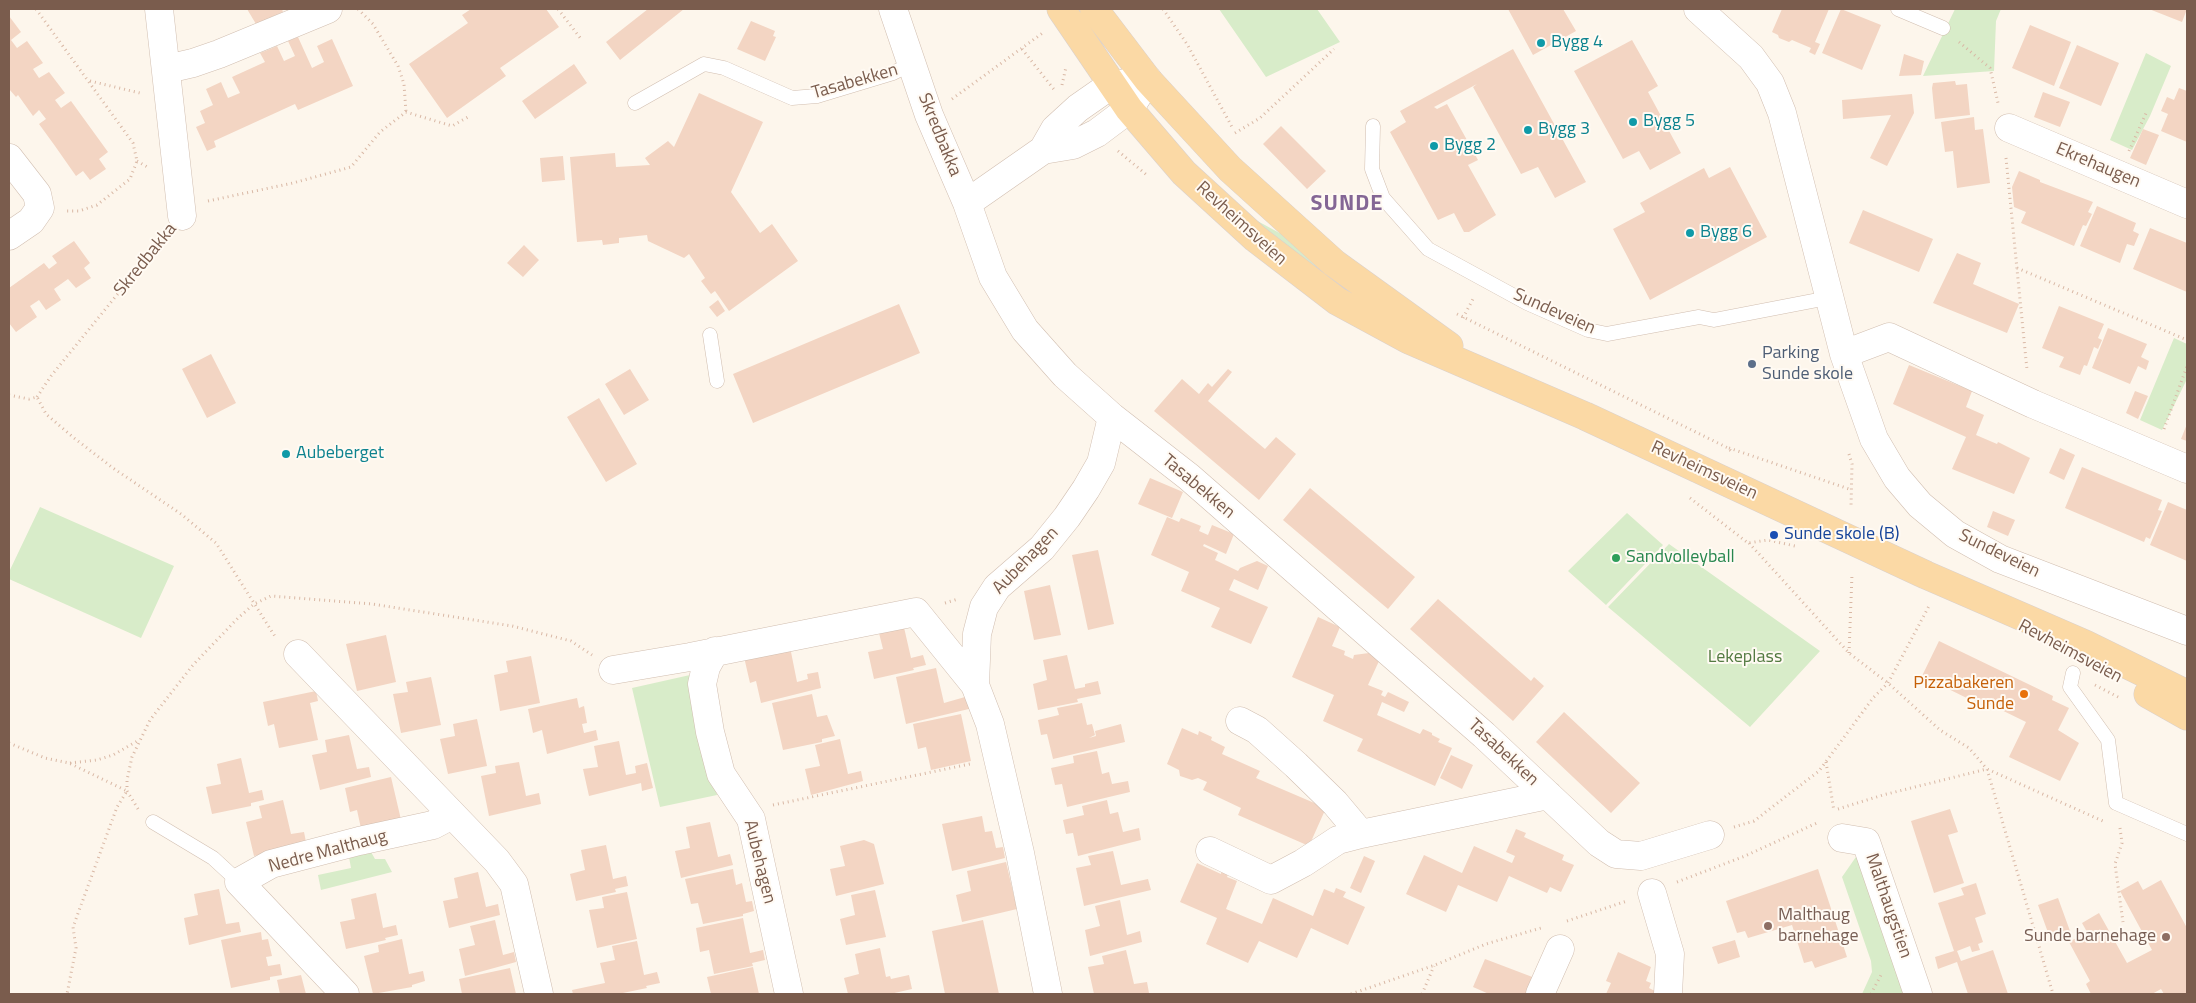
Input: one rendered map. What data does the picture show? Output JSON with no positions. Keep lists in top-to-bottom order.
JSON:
{
  "streets": {
    "main road": ["Revheimsveien"],
    "street": [
      "Tasabekken",
      "Skredbakka",
      "Ekrehaugen",
      "Sundeveien",
      "Aubehagen",
      "Nedre Malthaug",
      "Malthaugstien"
    ]
  },
  "crossings": [
    ["Tasabekken", "Skredbakka"],
    ["Tasabekken", "Aubehagen"]
  ],
  "districts": ["SUNDE"],
  "parks": ["Lekeplass"],
  "places": [
    "Bygg 4",
    "Bygg 5",
    "Bygg 3",
    "Bygg 2",
    "Bygg 6",
    "Parking Sunde skole",
    "Aubeberget",
    "Sunde skole (B)",
    "Sandvolleyball",
    "Pizzabakeren Sunde",
    "Malthaug barnehage",
    "Sunde barnehage"
  ]
}
